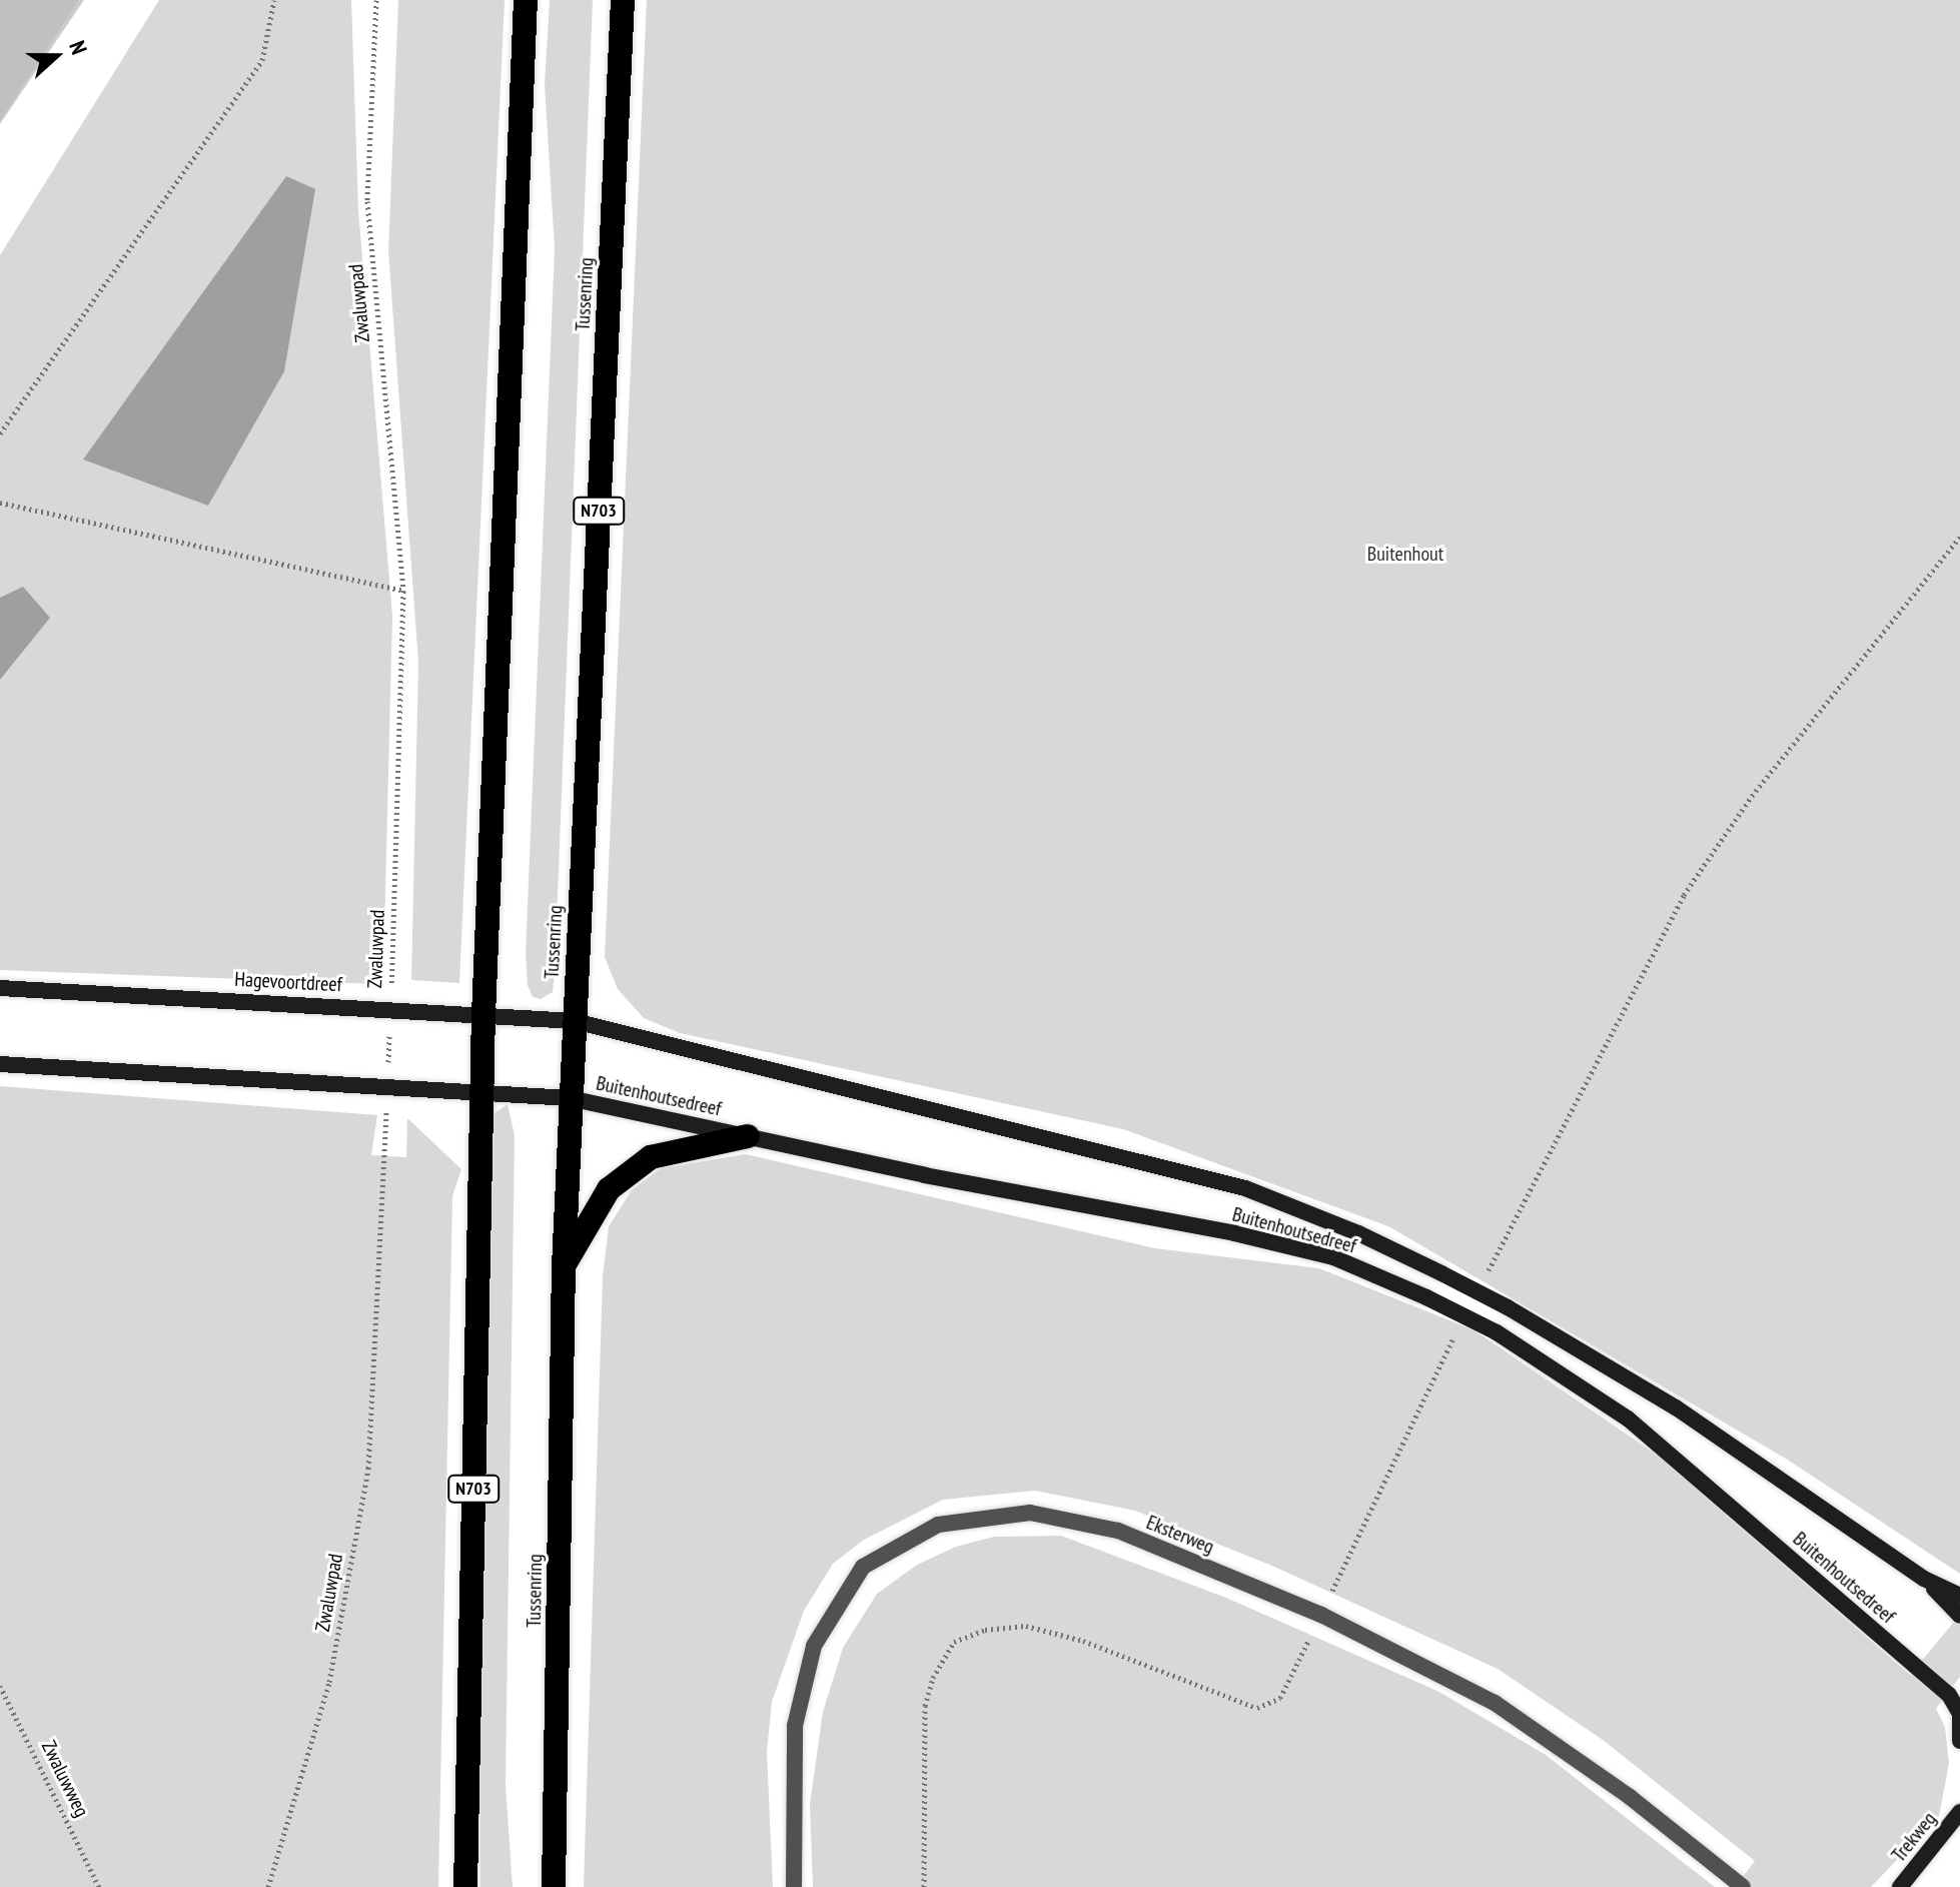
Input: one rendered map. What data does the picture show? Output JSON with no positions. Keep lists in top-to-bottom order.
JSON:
{
  "streets": {
    "highway": ["Tussenring", "N703"],
    "main road": ["Hagevoortdreef", "Buitenhoutsedreef", "Trekweg"],
    "street": ["Eksterweg"],
    "path": ["Zwaluwpad", "Zwaluwweg"]
  },
  "crossings": [
    ["Tussenring", "Hagevoortdreef"],
    ["Tussenring", "Buitenhoutsedreef"],
    ["Zwaluwpad", "Hagevoortdreef"],
    ["N703", "Hagevoortdreef"],
    ["N703", "Buitenhoutsedreef"],
    ["Hagevoortdreef", "Buitenhoutsedreef"]
  ],
  "parks": ["Buitenhout"],
  "north": "right"
}
